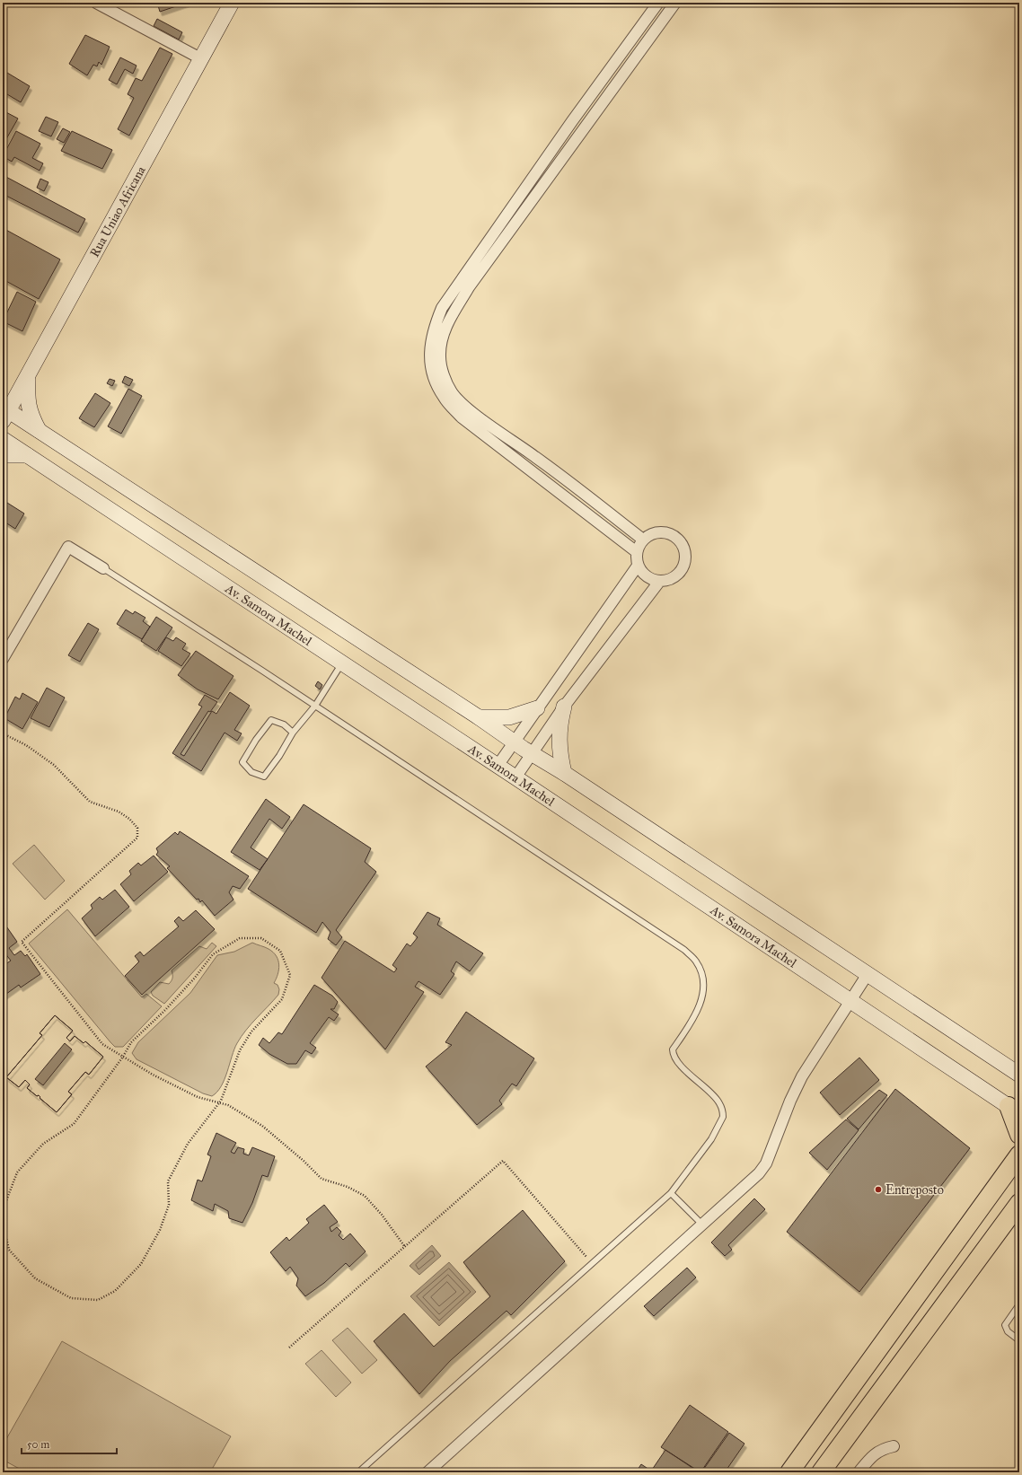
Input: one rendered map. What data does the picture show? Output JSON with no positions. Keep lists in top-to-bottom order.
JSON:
{
  "streets": {
    "main road": ["Rua Uniao Africana", "Av. Samora Machel"]
  },
  "places": ["Entreposto"],
  "scale_bar": "50 m"
}
